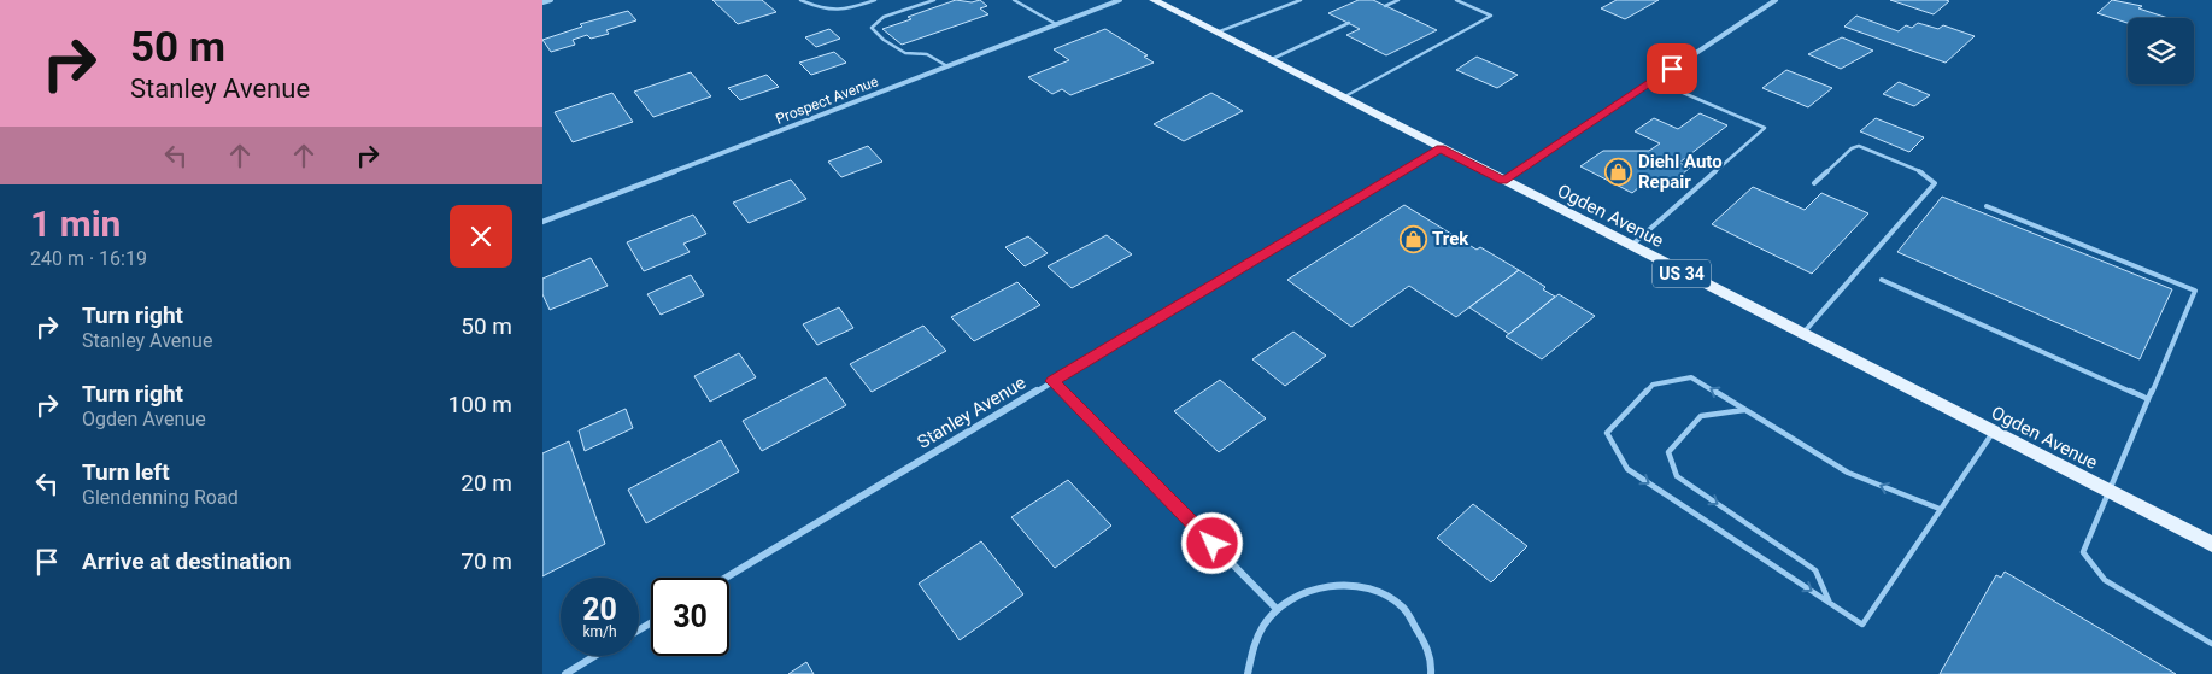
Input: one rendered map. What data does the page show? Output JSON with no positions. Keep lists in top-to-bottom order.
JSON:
{
  "streets": {
    "main road": ["Ogden Avenue", "US 34"],
    "street": ["Prospect Avenue", "Stanley Avenue"]
  },
  "crossings": [
    ["Ogden Avenue", "Stanley Avenue"]
  ],
  "places": {
    "shop": ["Diehl Auto Repair", "Trek"]
  },
  "page": {
    "turn": ["50 m", "Stanley Avenue"],
    "heading": ["1 min", "240 m · 16:19"],
    "list": [
      {
        "name": "Turn right",
        "note": "Stanley Avenue",
        "value": "50 m"
      },
      {
        "name": "Turn right",
        "note": "Ogden Avenue",
        "value": "100 m"
      },
      {
        "name": "Turn left",
        "note": "Glendenning Road",
        "value": "20 m"
      },
      {
        "name": "Arrive at destination",
        "value": "70 m"
      }
    ],
    "speed": "20 km/h",
    "limit": "30"
  }
}
